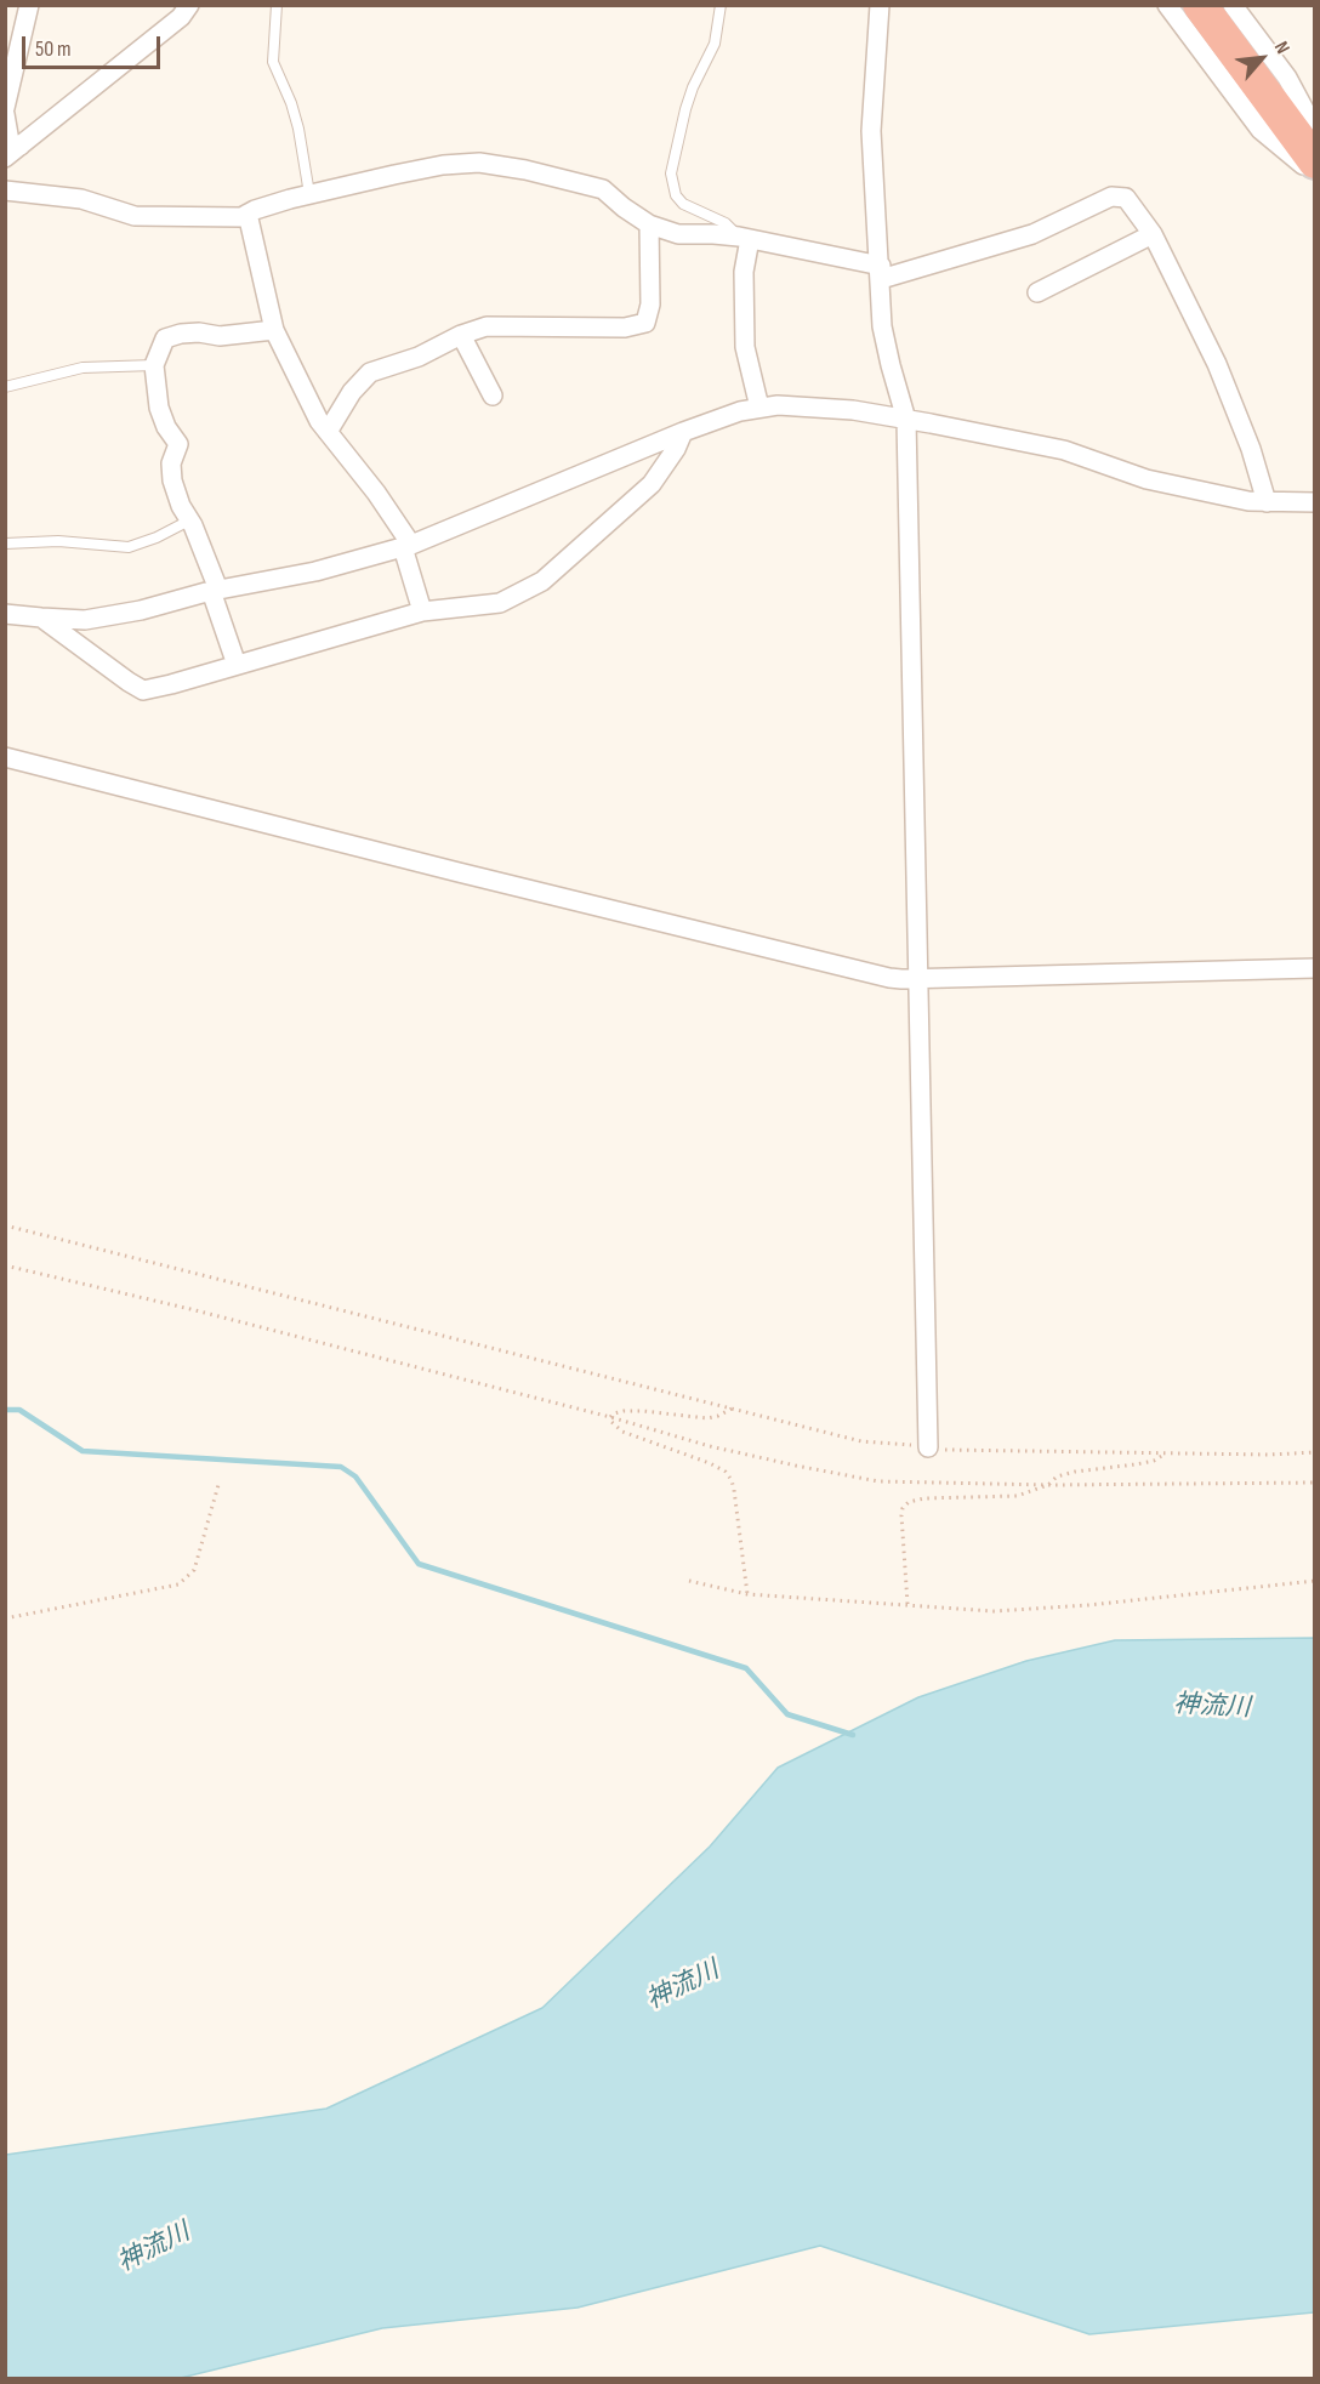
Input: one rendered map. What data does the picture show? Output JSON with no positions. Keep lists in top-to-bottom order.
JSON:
{
  "water": ["神流川"],
  "scale_bar": "50 m",
  "north": "top right"
}
